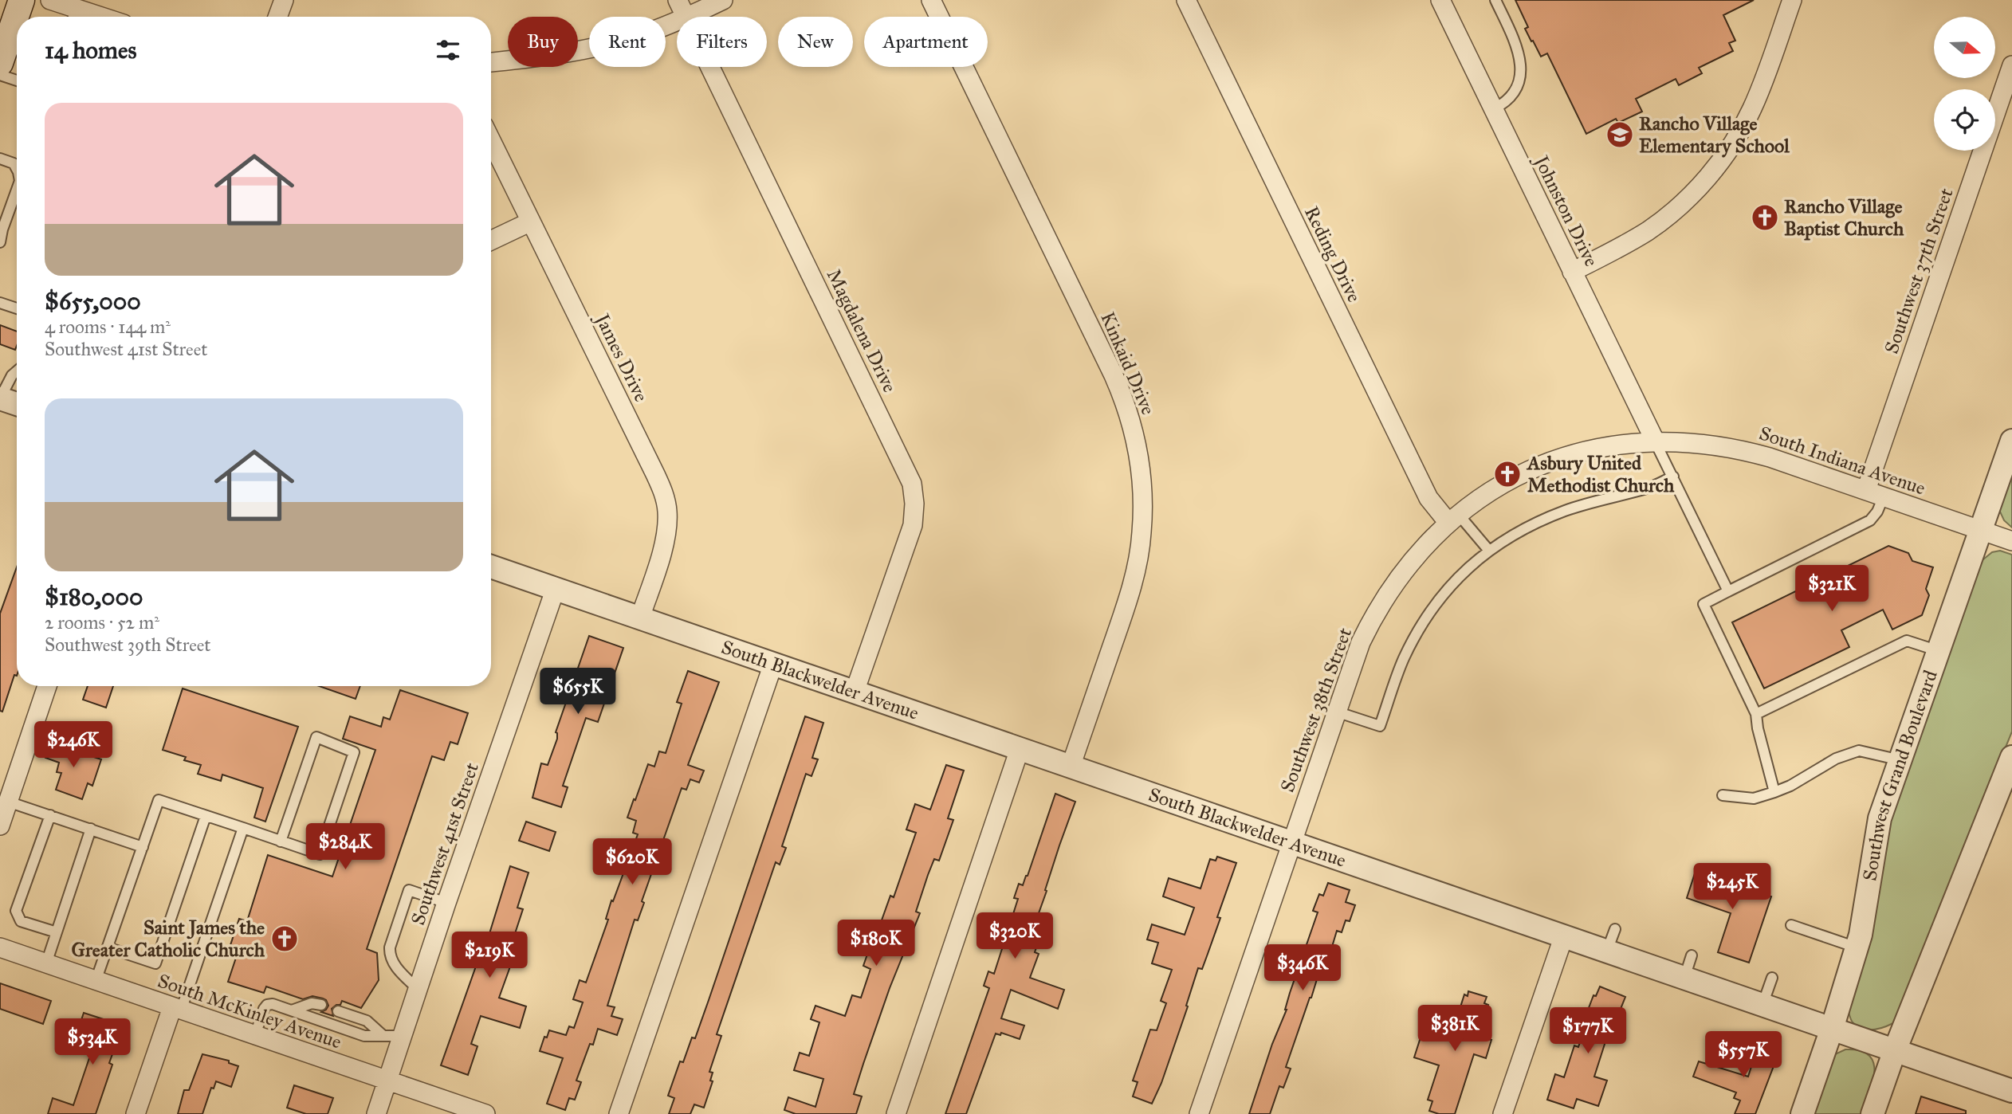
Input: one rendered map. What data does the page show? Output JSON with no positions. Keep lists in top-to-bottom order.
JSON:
{
  "streets": {
    "street": [
      "Johnston Drive",
      "Reding Drive",
      "Southwest 37th Street",
      "Magdalena Drive",
      "James Drive",
      "Kinkaid Drive",
      "South Indiana Avenue",
      "South Blackwelder Avenue",
      "Southwest 38th Street",
      "Southwest Grand Boulevard",
      "Southwest 41st Street",
      "South McKinley Avenue"
    ]
  },
  "crossings": [
    ["Johnston Drive", "South Indiana Avenue"],
    ["Johnston Drive", "Southwest 38th Street"],
    ["Reding Drive", "Southwest 38th Street"],
    ["Southwest 37th Street", "South Indiana Avenue"],
    ["Magdalena Drive", "South Blackwelder Avenue"],
    ["James Drive", "South Blackwelder Avenue"],
    ["Kinkaid Drive", "South Blackwelder Avenue"],
    ["South Indiana Avenue", "Southwest 38th Street"],
    ["South Indiana Avenue", "Southwest Grand Boulevard"],
    ["South Blackwelder Avenue", "Southwest 38th Street"],
    ["South Blackwelder Avenue", "Southwest Grand Boulevard"],
    ["South Blackwelder Avenue", "Southwest 41st Street"],
    ["Southwest 41st Street", "South McKinley Avenue"]
  ],
  "places": {
    "school or university": ["Rancho Village Elementary School"],
    "church": ["Rancho Village Baptist Church", "Asbury United Methodist Church", "Saint James the Greater Catholic Church"]
  },
  "north": "right",
  "page": {
    "chip": [
      "Buy",
      "Rent",
      "Filters",
      "New",
      "Apartment"
    ],
    "heading": "14 homes",
    "list": [
      {
        "name": "$655,000",
        "note": "4 rooms · 144 m² · Southwest 41st Street"
      },
      {
        "name": "$180,000",
        "note": "2 rooms · 52 m² · Southwest 39th Street"
      }
    ],
    "price": [
      "$321K",
      "$655K",
      "$246K",
      "$284K",
      "$620K",
      "$245K",
      "$320K",
      "$180K",
      "$219K",
      "$346K",
      "$381K",
      "$177K",
      "$534K",
      "$557K"
    ]
  }
}
